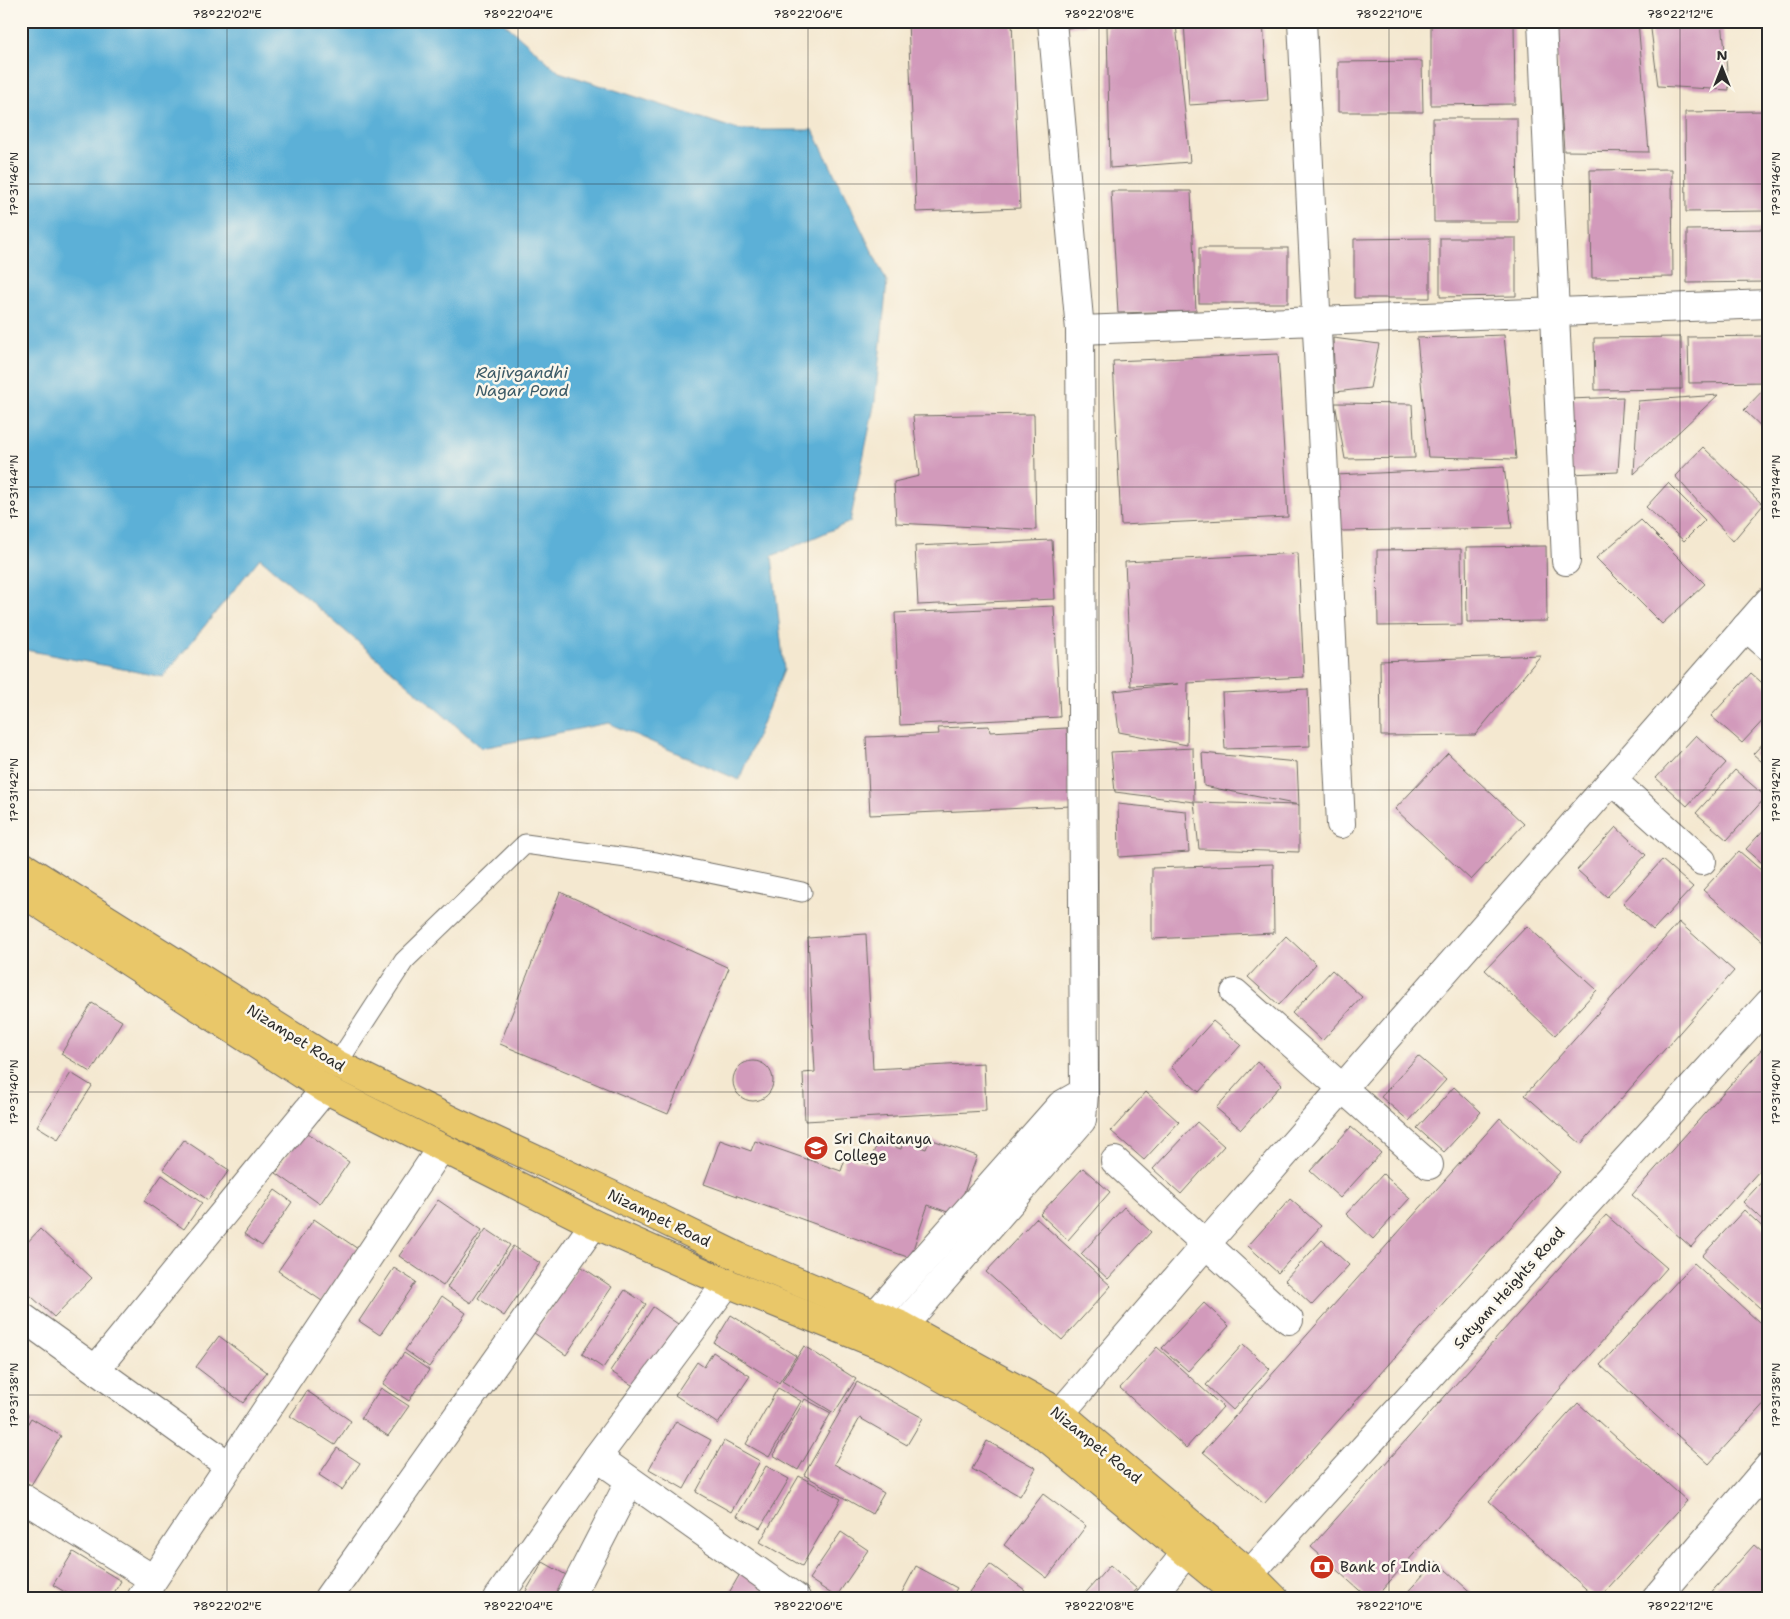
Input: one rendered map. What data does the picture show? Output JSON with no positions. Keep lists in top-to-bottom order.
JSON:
{
  "streets": {
    "main road": ["Nizampet Road"],
    "street": ["Satyam Heights Road"]
  },
  "crossings": [
    ["Nizampet Road", "Satyam Heights Road"]
  ],
  "water": ["Rajivgandhi Nagar Pond"],
  "places": {
    "school or university": ["Sri Chaitanya College"],
    "bank": ["Bank of India"]
  },
  "north": "top",
  "coordinates": [
    "78°22'02\"E",
    "78°22'04\"E",
    "78°22'06\"E",
    "78°22'08\"E",
    "78°22'10\"E",
    "78°22'12\"E",
    "17°31'46\"N",
    "17°31'44\"N",
    "17°31'42\"N",
    "17°31'40\"N",
    "17°31'38\"N"
  ]
}
